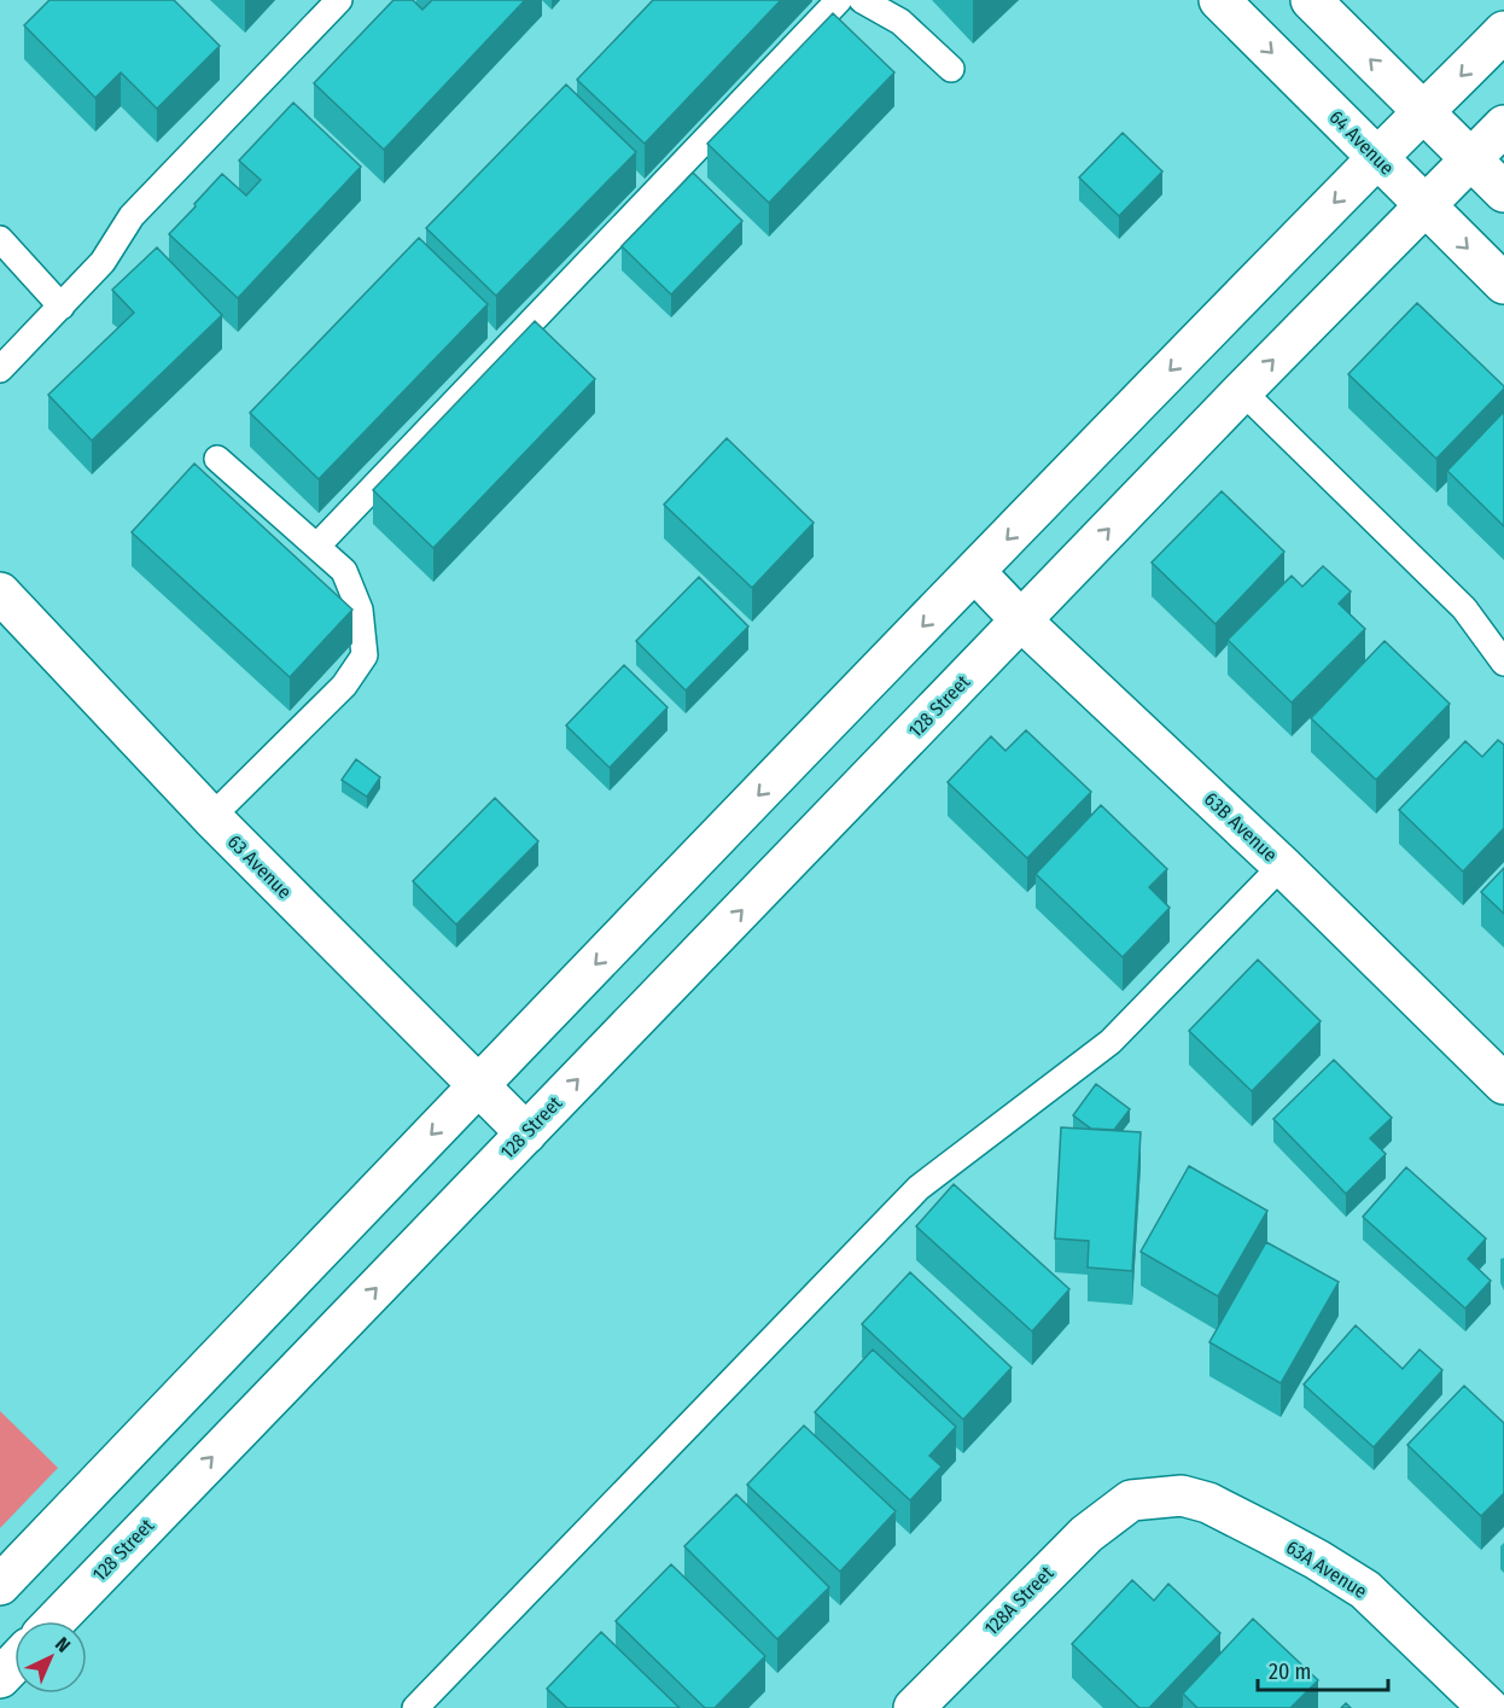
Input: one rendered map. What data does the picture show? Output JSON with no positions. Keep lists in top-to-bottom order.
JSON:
{
  "streets": {
    "main road": [
      "64 Avenue",
      "128 Street",
      "63B Avenue",
      "63 Avenue",
      "63A Avenue",
      "128A Street"
    ]
  },
  "crossings": [
    ["64 Avenue", "128 Street"],
    ["128 Street", "63B Avenue"],
    ["128 Street", "63 Avenue"],
    ["63A Avenue", "128A Street"]
  ],
  "scale_bar": "20 m",
  "north": "top right"
}
